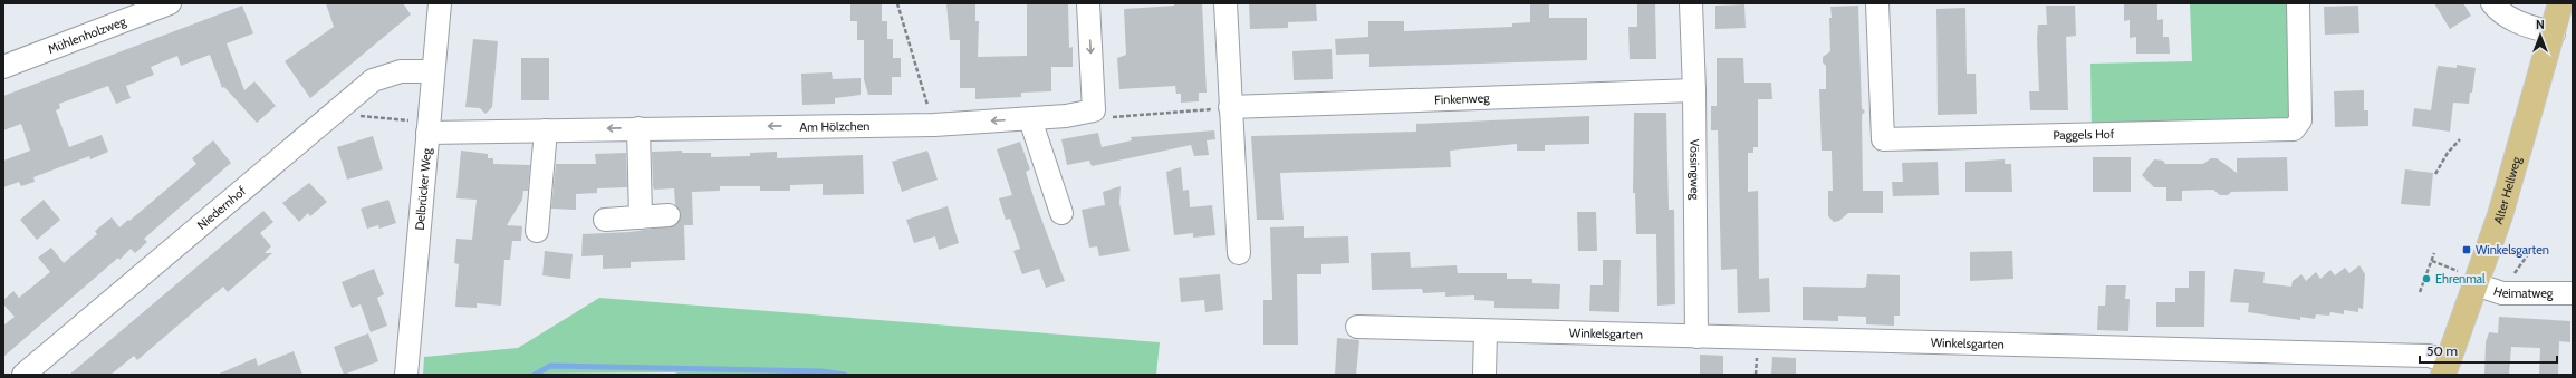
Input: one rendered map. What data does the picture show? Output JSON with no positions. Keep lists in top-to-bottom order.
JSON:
{
  "streets": {
    "main road": ["Alter Hellweg"],
    "street": [
      "Mühlenholzweg",
      "Finkenweg",
      "Am Hölzchen",
      "Paggels Hof",
      "Vössingweg",
      "Delbrücker Weg",
      "Niedernhof",
      "Heimatweg",
      "Winkelsgarten"
    ]
  },
  "crossings": [
    ["Finkenweg", "Vössingweg"],
    ["Am Hölzchen", "Delbrücker Weg"],
    ["Vössingweg", "Winkelsgarten"],
    ["Delbrücker Weg", "Niedernhof"],
    ["Alter Hellweg", "Heimatweg"],
    ["Alter Hellweg", "Winkelsgarten"]
  ],
  "one_way": ["Am Hölzchen"],
  "places": {
    "transit": ["Winkelsgarten"],
    "other": ["Ehrenmal"]
  },
  "scale_bar": "50 m",
  "north": "top"
}
